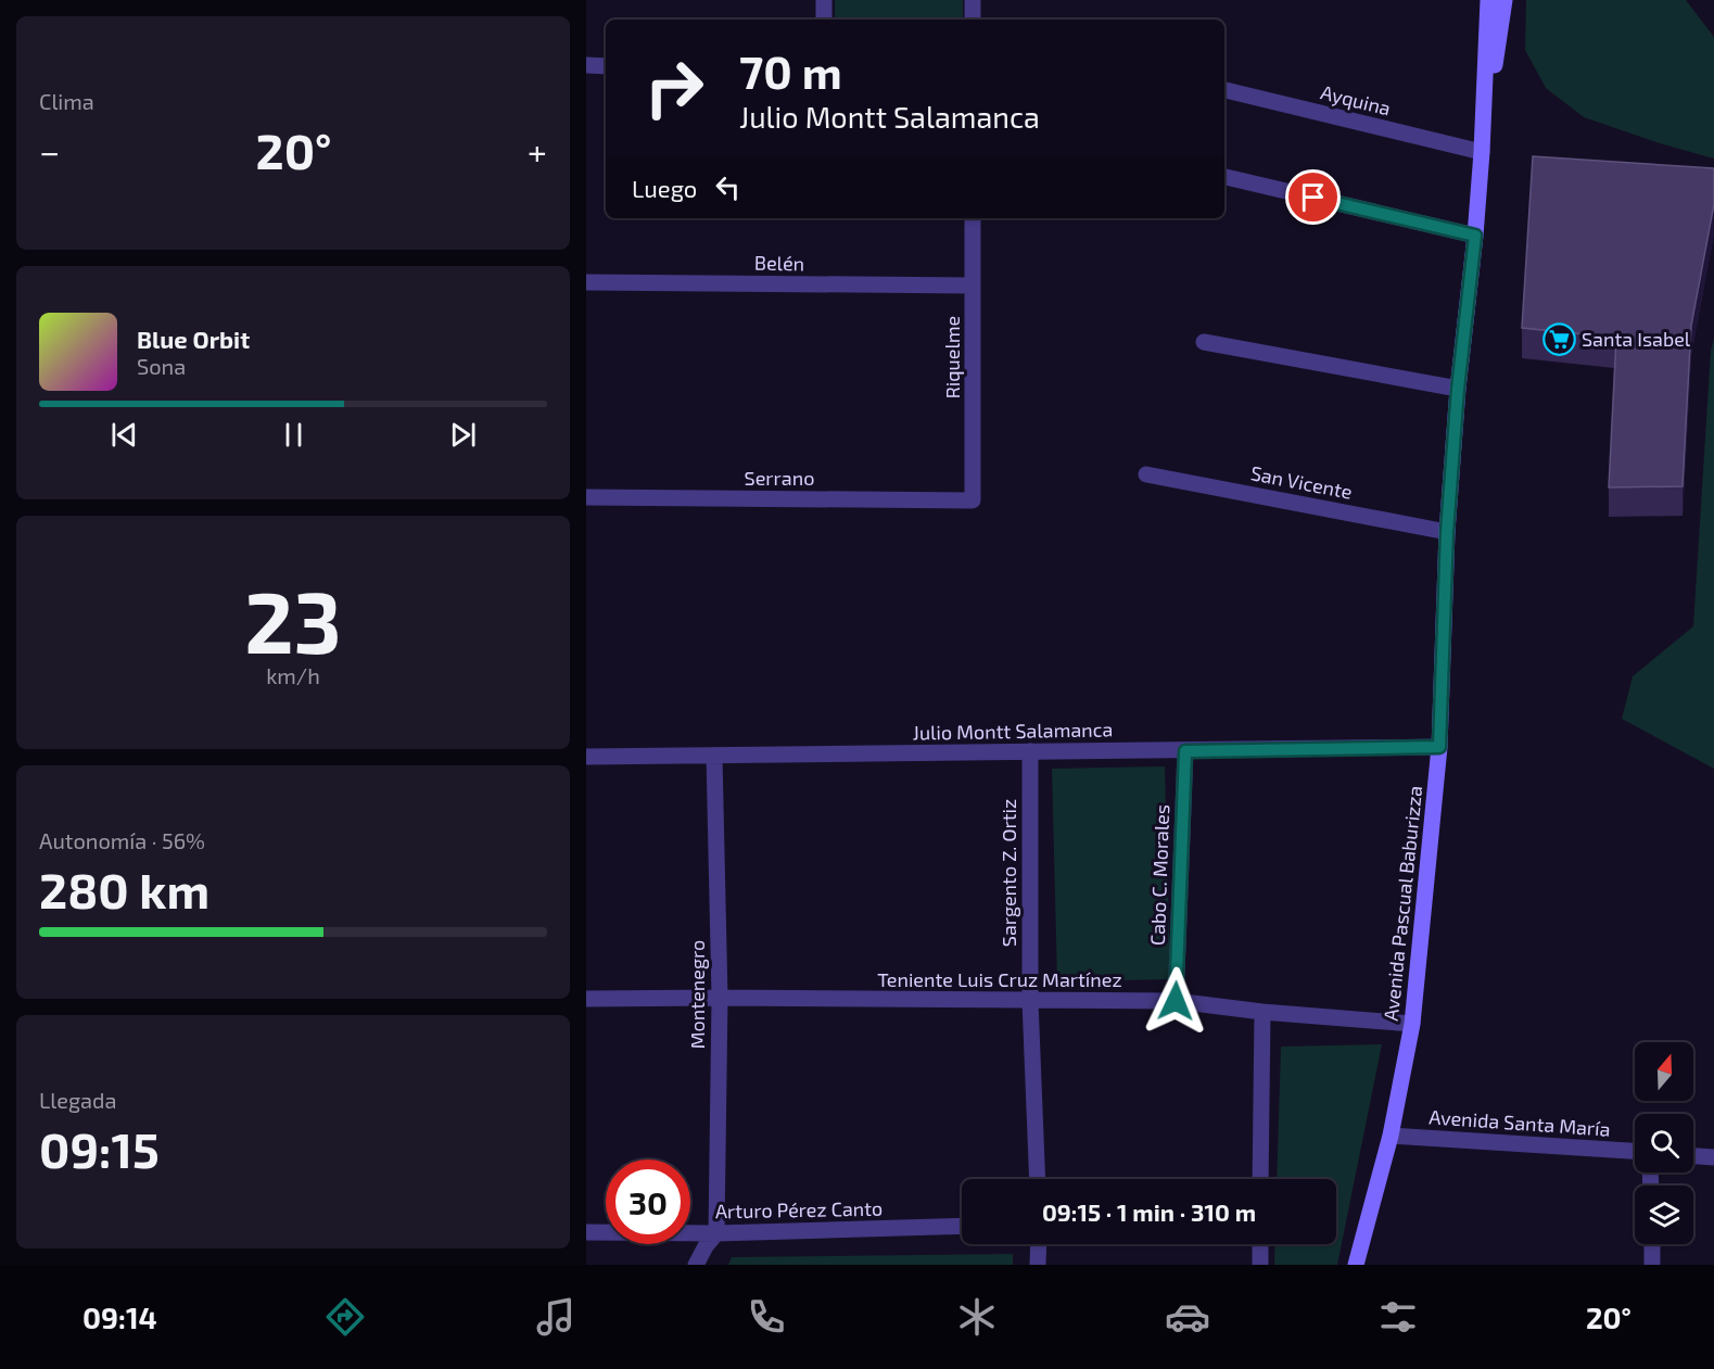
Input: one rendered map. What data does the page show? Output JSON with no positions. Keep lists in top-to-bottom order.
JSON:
{
  "streets": {
    "main road": ["Avenida Pascual Baburizza"],
    "street": [
      "Ayquina",
      "Belén",
      "Riquelme",
      "Serrano",
      "San Vicente",
      "Julio Montt Salamanca",
      "Sargento Z. Ortiz",
      "Cabo C. Morales",
      "Teniente Luis Cruz Martínez",
      "Montenegro",
      "Avenida Santa María",
      "Arturo Pérez Canto"
    ]
  },
  "crossings": [
    ["Ayquina", "Avenida Pascual Baburizza"],
    ["Belén", "Riquelme"],
    ["Riquelme", "Serrano"],
    ["San Vicente", "Avenida Pascual Baburizza"],
    ["Julio Montt Salamanca", "Sargento Z. Ortiz"],
    ["Julio Montt Salamanca", "Cabo C. Morales"],
    ["Julio Montt Salamanca", "Avenida Pascual Baburizza"],
    ["Julio Montt Salamanca", "Montenegro"],
    ["Sargento Z. Ortiz", "Teniente Luis Cruz Martínez"],
    ["Cabo C. Morales", "Teniente Luis Cruz Martínez"],
    ["Avenida Pascual Baburizza", "Teniente Luis Cruz Martínez"],
    ["Avenida Pascual Baburizza", "Avenida Santa María"],
    ["Teniente Luis Cruz Martínez", "Montenegro"],
    ["Montenegro", "Arturo Pérez Canto"]
  ],
  "places": {
    "supermarket": ["Santa Isabel"]
  },
  "north": "top",
  "page": {
    "tile": [
      "Clima",
      ["23", "km/h"],
      ["Autonomía · 56%", "280 km"],
      ["Llegada", "09:15"]
    ],
    "turn": ["70 m", "Julio Montt Salamanca"],
    "heat": ["−", "20°", "+"],
    "then": "Luego",
    "song": ["Blue Orbit", "Sona"],
    "limit": "30",
    "trip": "09:15 · 1 min · 310 m",
    "tabs": ["09:14", "20°"]
  }
}
